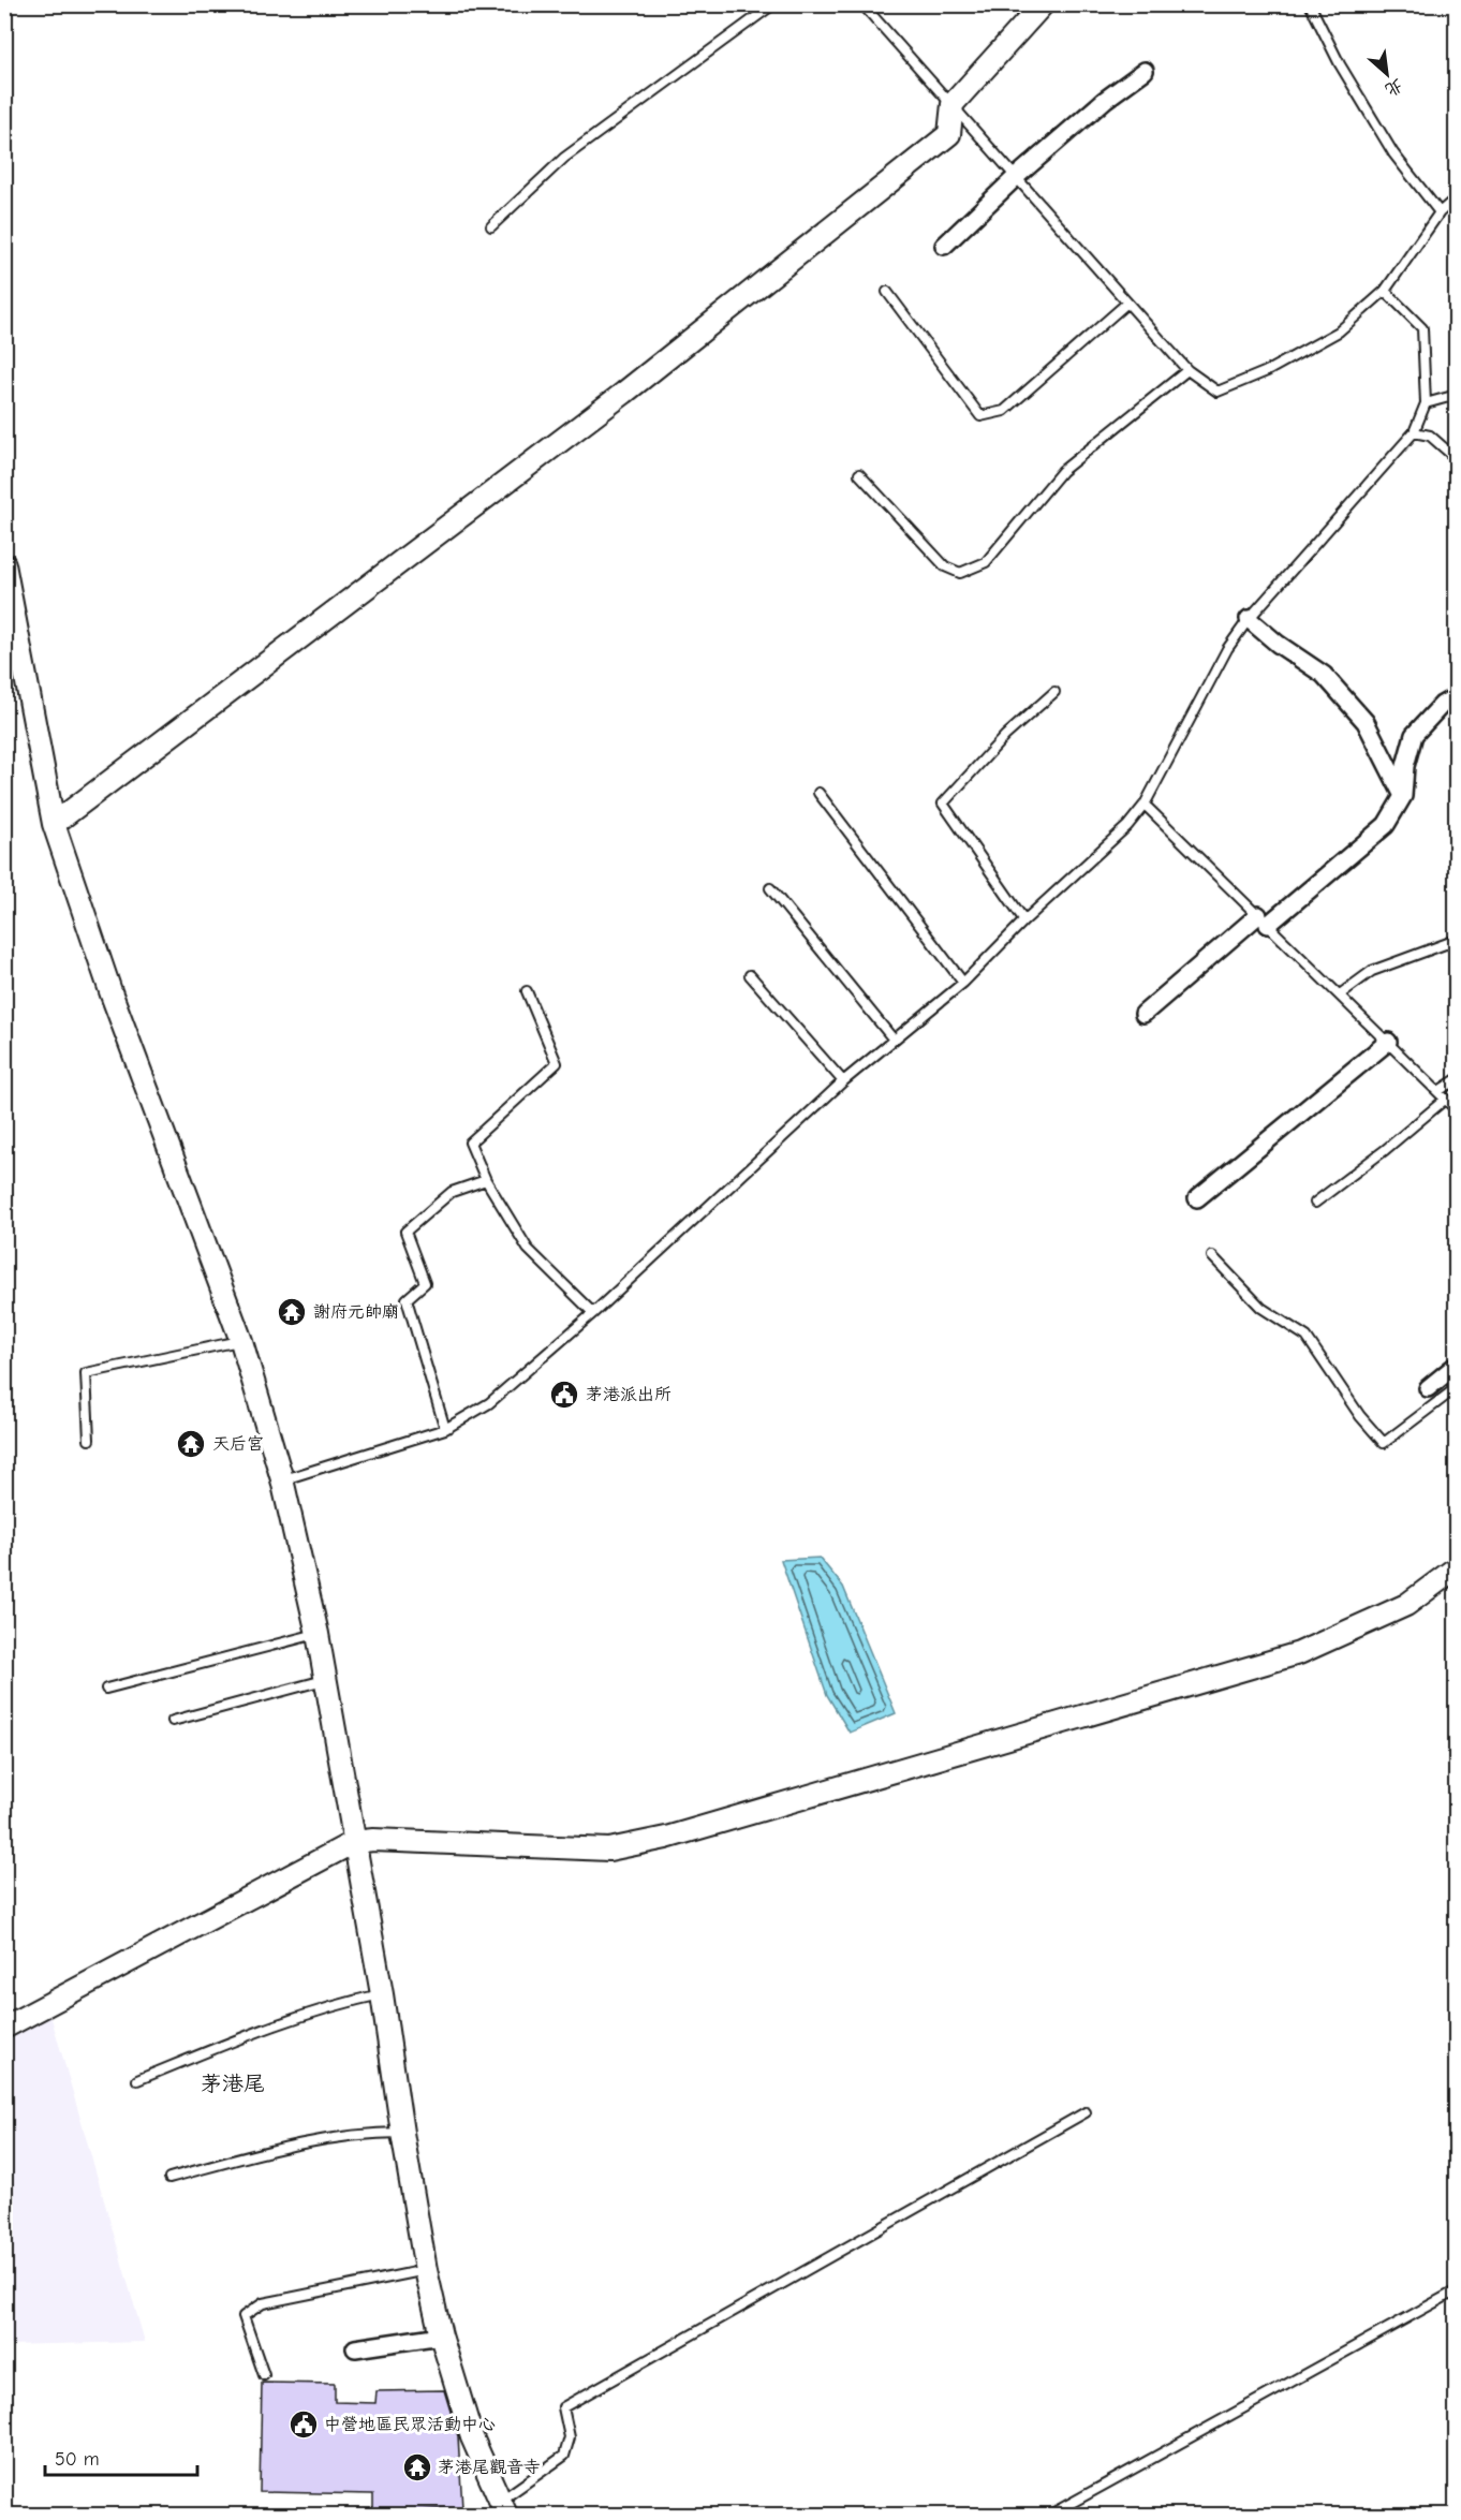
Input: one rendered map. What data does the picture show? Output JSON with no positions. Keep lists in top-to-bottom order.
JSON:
{
  "districts": ["茅港尾"],
  "places": {
    "temple": ["謝府元帥廟", "天后宮", "茅港尾觀音寺"],
    "public building": ["茅港派出所", "中營地區民眾活動中心"]
  },
  "scale_bar": "50 m",
  "north": "bottom right"
}
